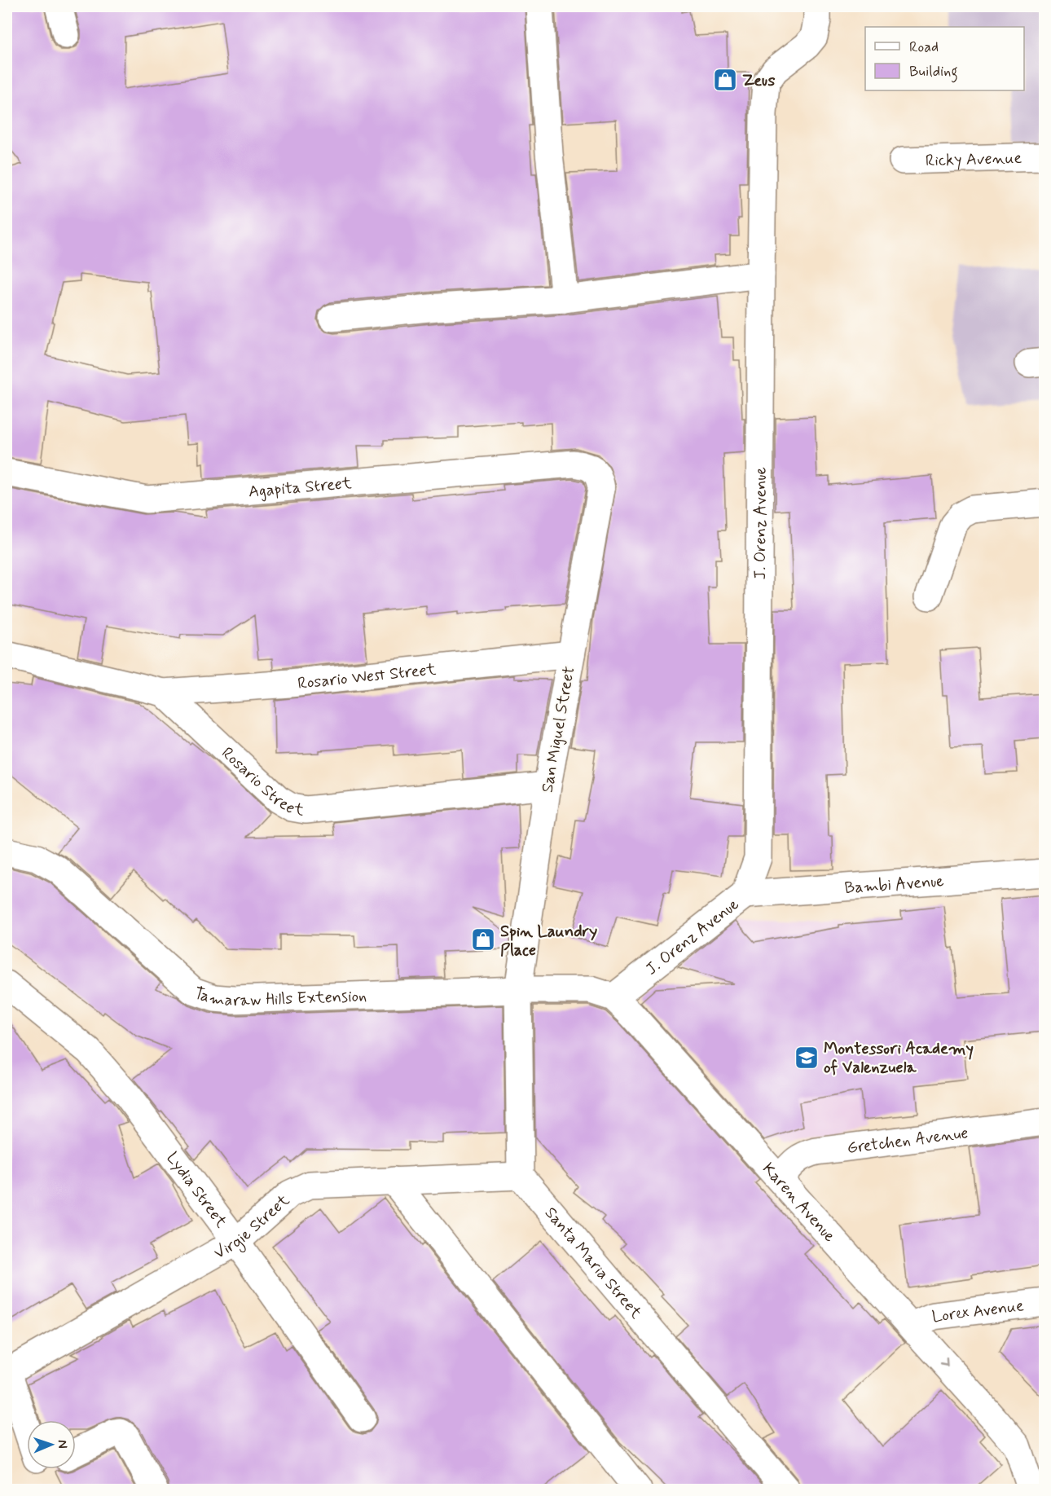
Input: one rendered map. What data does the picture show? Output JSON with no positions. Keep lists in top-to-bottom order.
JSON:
{
  "streets": {
    "street": [
      "Ricky Avenue",
      "Agapita Street",
      "J. Orenz Avenue",
      "Rosario West Street",
      "San Miguel Street",
      "Rosario Street",
      "Bambi Avenue",
      "Tamaraw Hills Extension",
      "Gretchen Avenue",
      "Lydia Street",
      "Karen Avenue",
      "Virgie Street",
      "Santa Maria Street",
      "Lorex Avenue"
    ]
  },
  "crossings": [
    ["Agapita Street", "San Miguel Street"],
    ["J. Orenz Avenue", "Bambi Avenue"],
    ["J. Orenz Avenue", "Karen Avenue"],
    ["Rosario West Street", "San Miguel Street"],
    ["Rosario West Street", "Rosario Street"],
    ["San Miguel Street", "Rosario Street"],
    ["San Miguel Street", "Tamaraw Hills Extension"],
    ["San Miguel Street", "Karen Avenue"],
    ["Tamaraw Hills Extension", "Karen Avenue"],
    ["Gretchen Avenue", "Karen Avenue"],
    ["Lydia Street", "Virgie Street"],
    ["Karen Avenue", "Lorex Avenue"],
    ["Virgie Street", "Santa Maria Street"]
  ],
  "places": {
    "shop": ["Zeus", "Spin Laundry Place"],
    "school or university": ["Montessori Academy of Valenzuela"]
  },
  "legend": ["Road", "Building"],
  "north": "right"
}
